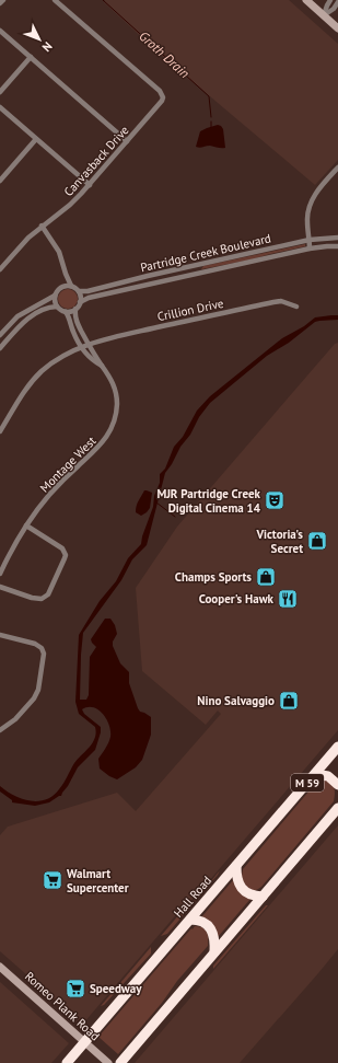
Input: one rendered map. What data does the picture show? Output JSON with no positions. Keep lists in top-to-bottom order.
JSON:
{
  "streets": {
    "highway": ["M 59", "Hall Road"],
    "main road": ["Romeo Plank Road"],
    "street": [
      "Canvasback Drive",
      "Partridge Creek Boulevard",
      "Crillion Drive",
      "Montage West"
    ]
  },
  "crossings": [
    ["Partridge Creek Boulevard", "Montage West"],
    ["Crillion Drive", "Montage West"],
    ["Hall Road", "Romeo Plank Road"]
  ],
  "water": ["Groth Drain"],
  "places": {
    "theatre": ["MJR Partridge Creek Digital Cinema 14"],
    "shop": ["Victoria's Secret", "Champs Sports", "Nino Salvaggio"],
    "restaurant": ["Cooper's Hawk"],
    "supermarket": ["Walmart Supercenter", "Speedway"]
  },
  "north": "bottom right"
}
